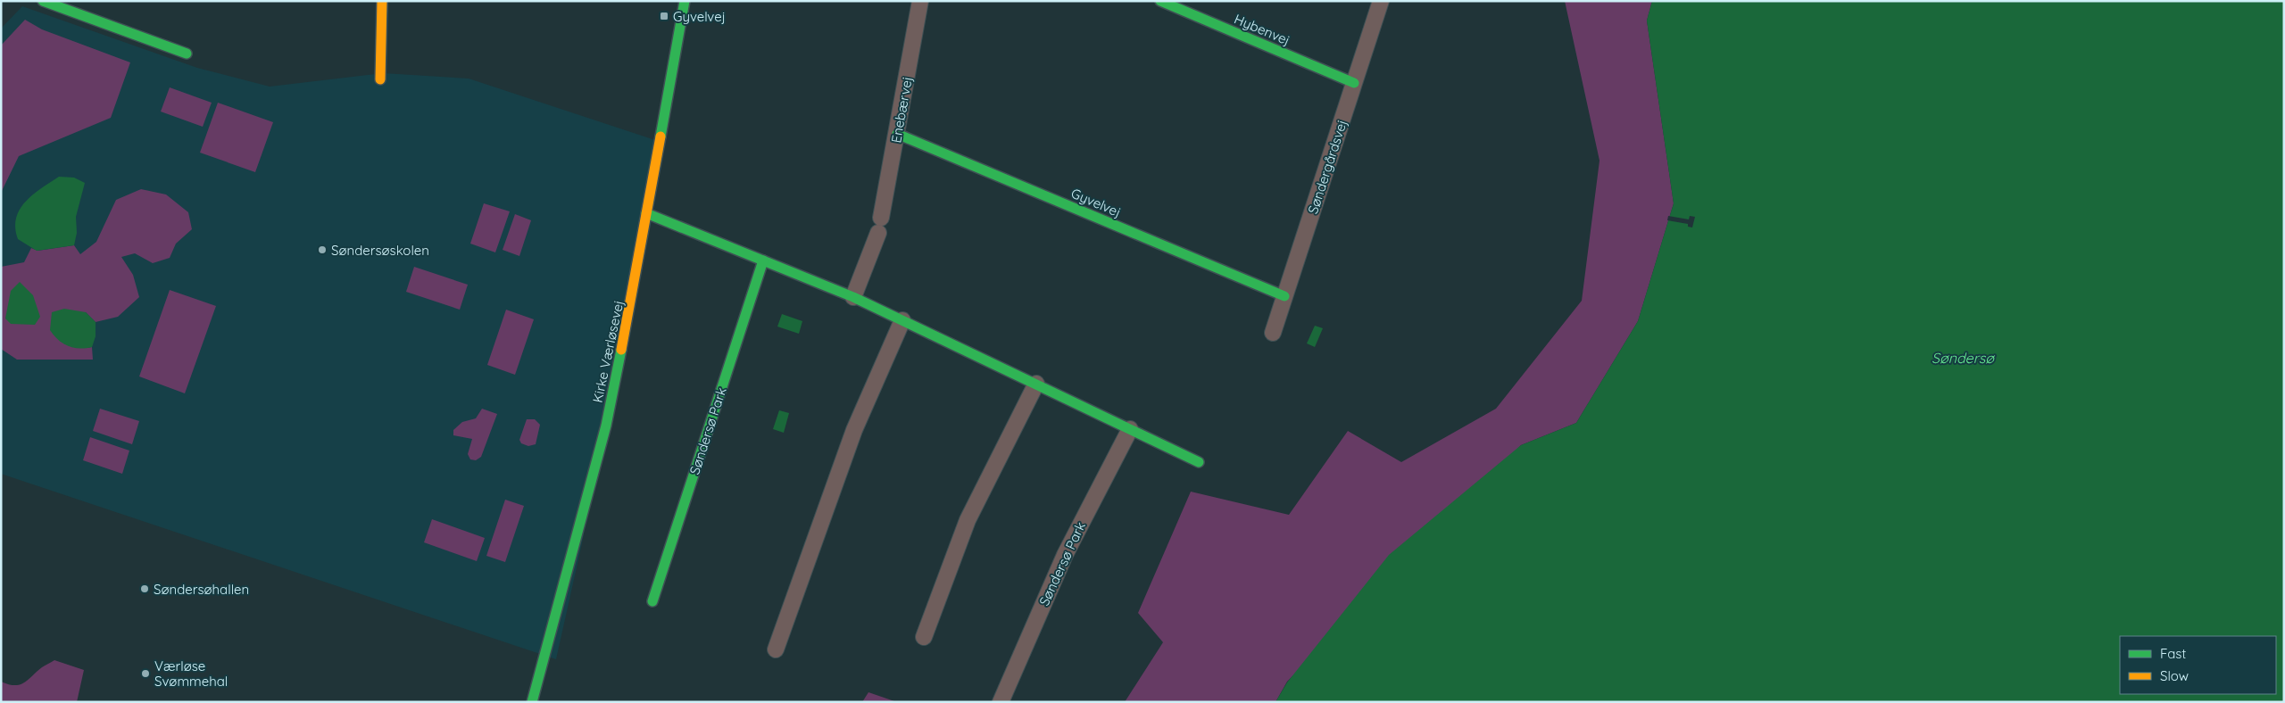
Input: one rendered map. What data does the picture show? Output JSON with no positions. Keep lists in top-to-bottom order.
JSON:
{
  "streets": {
    "street": [
      "Hybenvej",
      "Enebærvej",
      "Søndergårdsvej",
      "Gyvelvej",
      "Kirke Værløsevej",
      "Søndersø Park"
    ]
  },
  "crossings": [
    ["Hybenvej", "Søndergårdsvej"],
    ["Enebærvej", "Gyvelvej"],
    ["Søndergårdsvej", "Gyvelvej"]
  ],
  "water": ["Søndersø"],
  "places": {
    "transit": ["Gyvelvej"],
    "other": ["Søndersøskolen", "Søndersøhallen", "Værløse Svømmehal"]
  },
  "legend": ["Fast", "Slow"]
}
